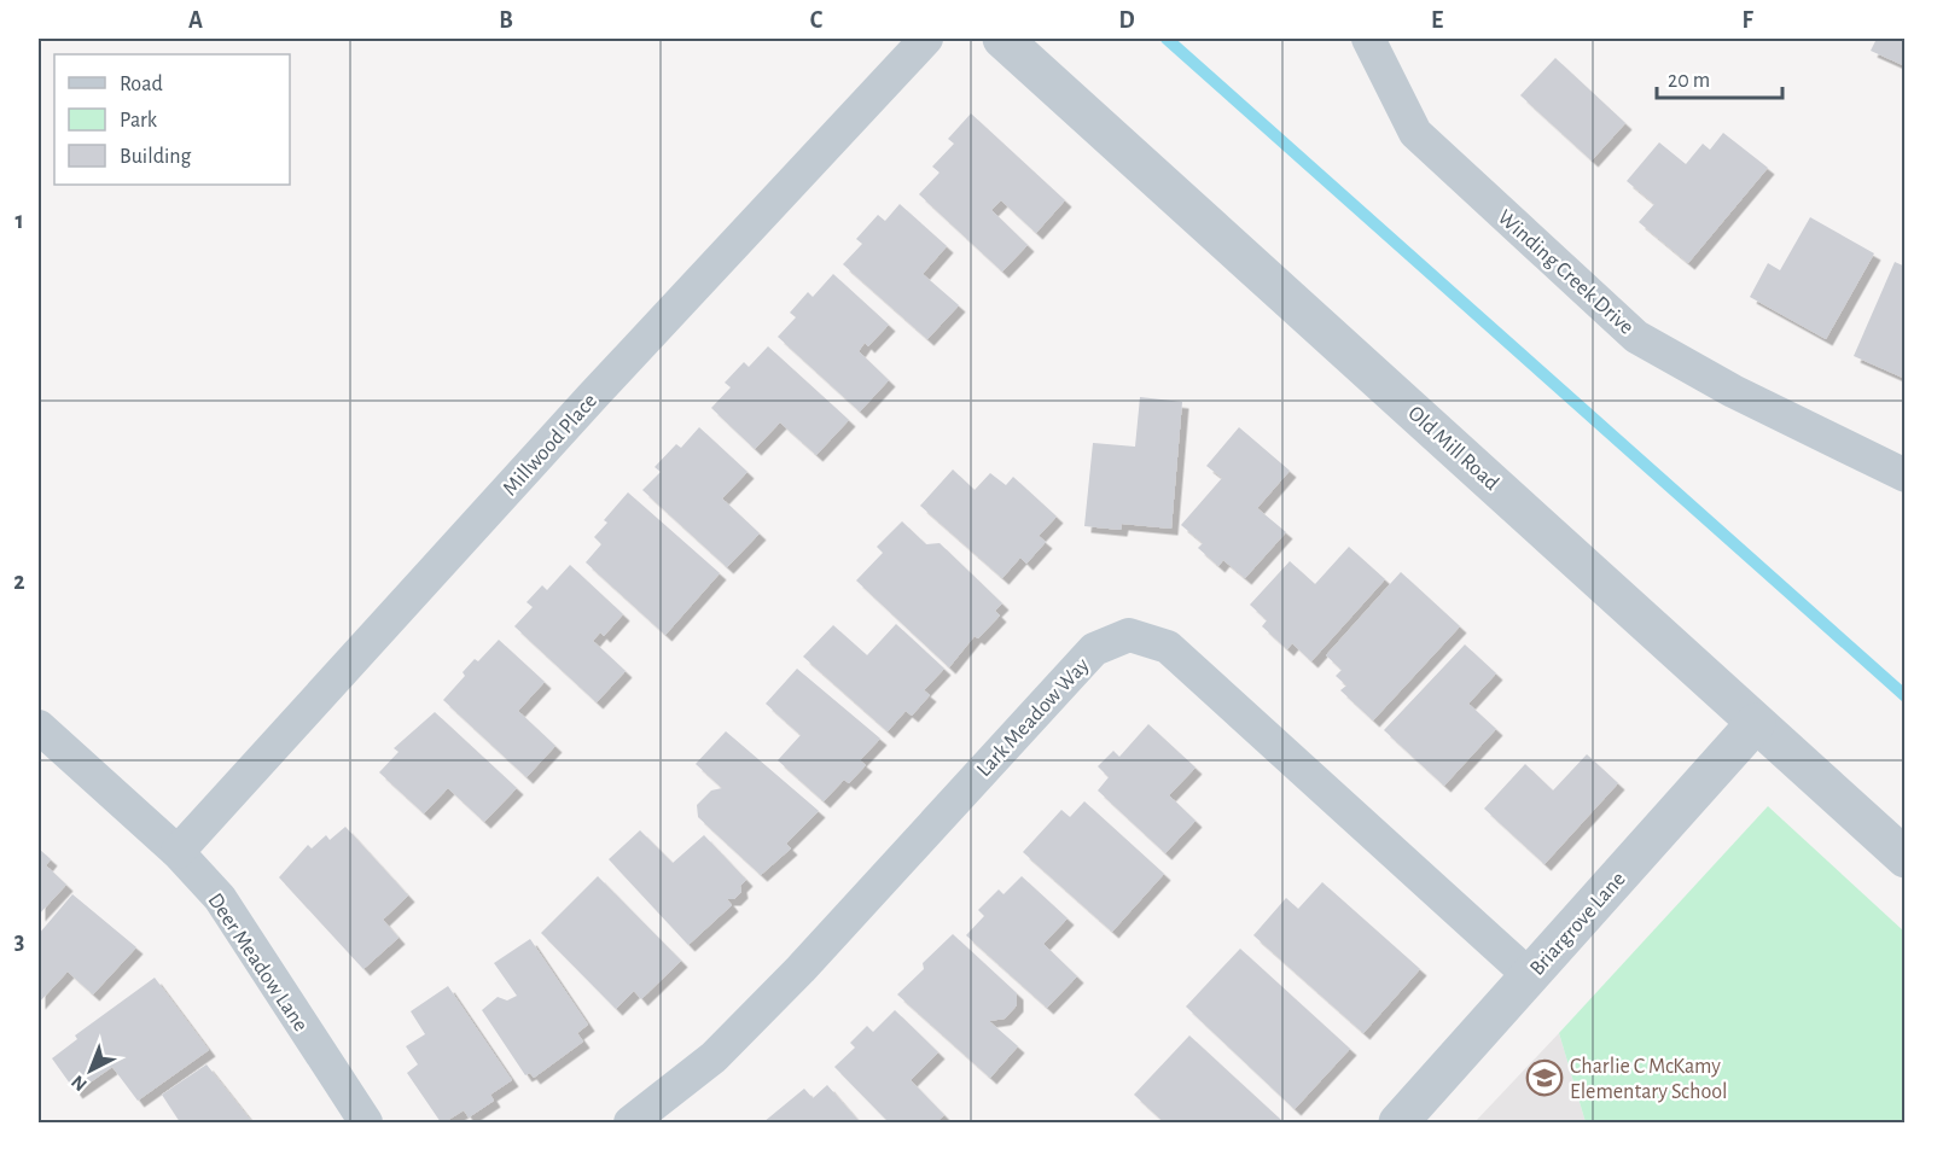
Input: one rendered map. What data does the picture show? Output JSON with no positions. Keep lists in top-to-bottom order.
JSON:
{
  "streets": {
    "street": [
      "Winding Creek Drive",
      "Millwood Place",
      "Old Mill Road",
      "Lark Meadow Way",
      "Briargrove Lane",
      "Deer Meadow Lane"
    ]
  },
  "crossings": [
    ["Millwood Place", "Deer Meadow Lane"],
    ["Old Mill Road", "Briargrove Lane"],
    ["Lark Meadow Way", "Briargrove Lane"]
  ],
  "places": {
    "school or university": ["Charlie C McKamy Elementary School"]
  },
  "legend": ["Road", "Park", "Building"],
  "scale_bar": "20 m",
  "north": "bottom left",
  "grid": {
    "columns": [
      "A",
      "B",
      "C",
      "D",
      "E",
      "F"
    ],
    "rows": ["1", "2", "3"]
  }
}
